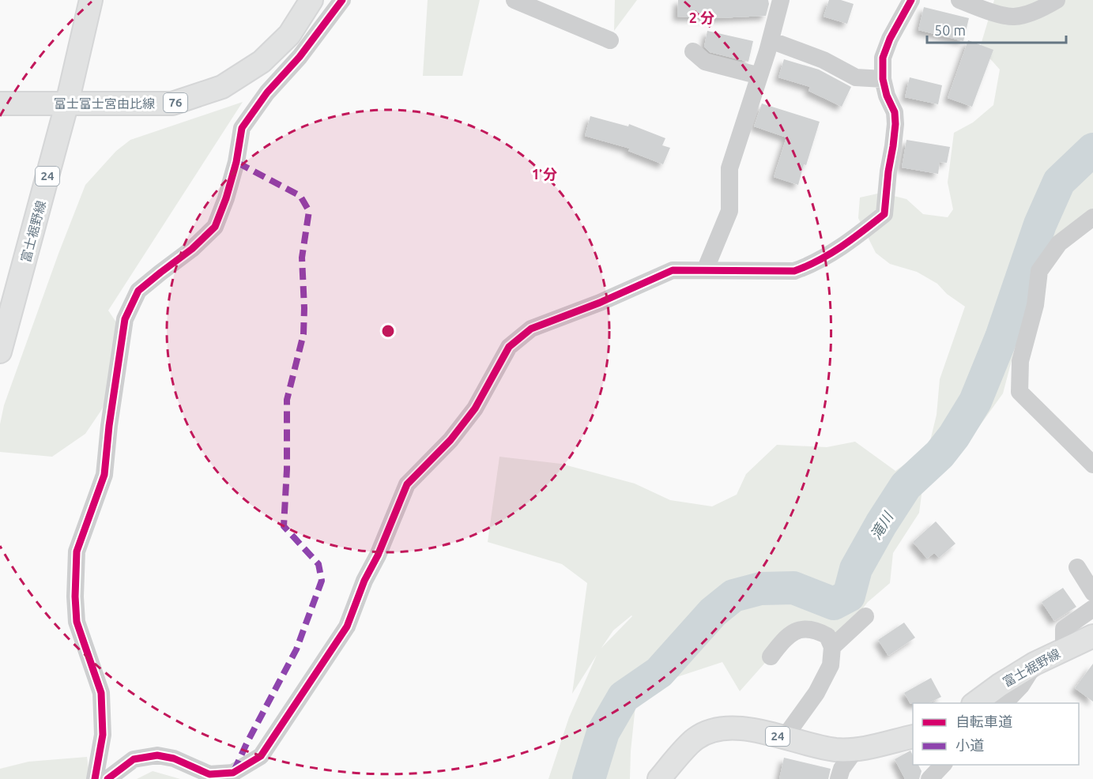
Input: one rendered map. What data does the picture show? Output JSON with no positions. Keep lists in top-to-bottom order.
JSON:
{
  "streets": {
    "main road": [
      "76",
      "富士富士宮由比線",
      "24",
      "富士裾野線"
    ]
  },
  "crossings": [
    ["富士富士宮由比線", "富士裾野線"]
  ],
  "water": ["滝川"],
  "legend": ["自転車道", "小道"],
  "scale_bar": "50 m",
  "rings": ["2 分", "1 分"]
}
